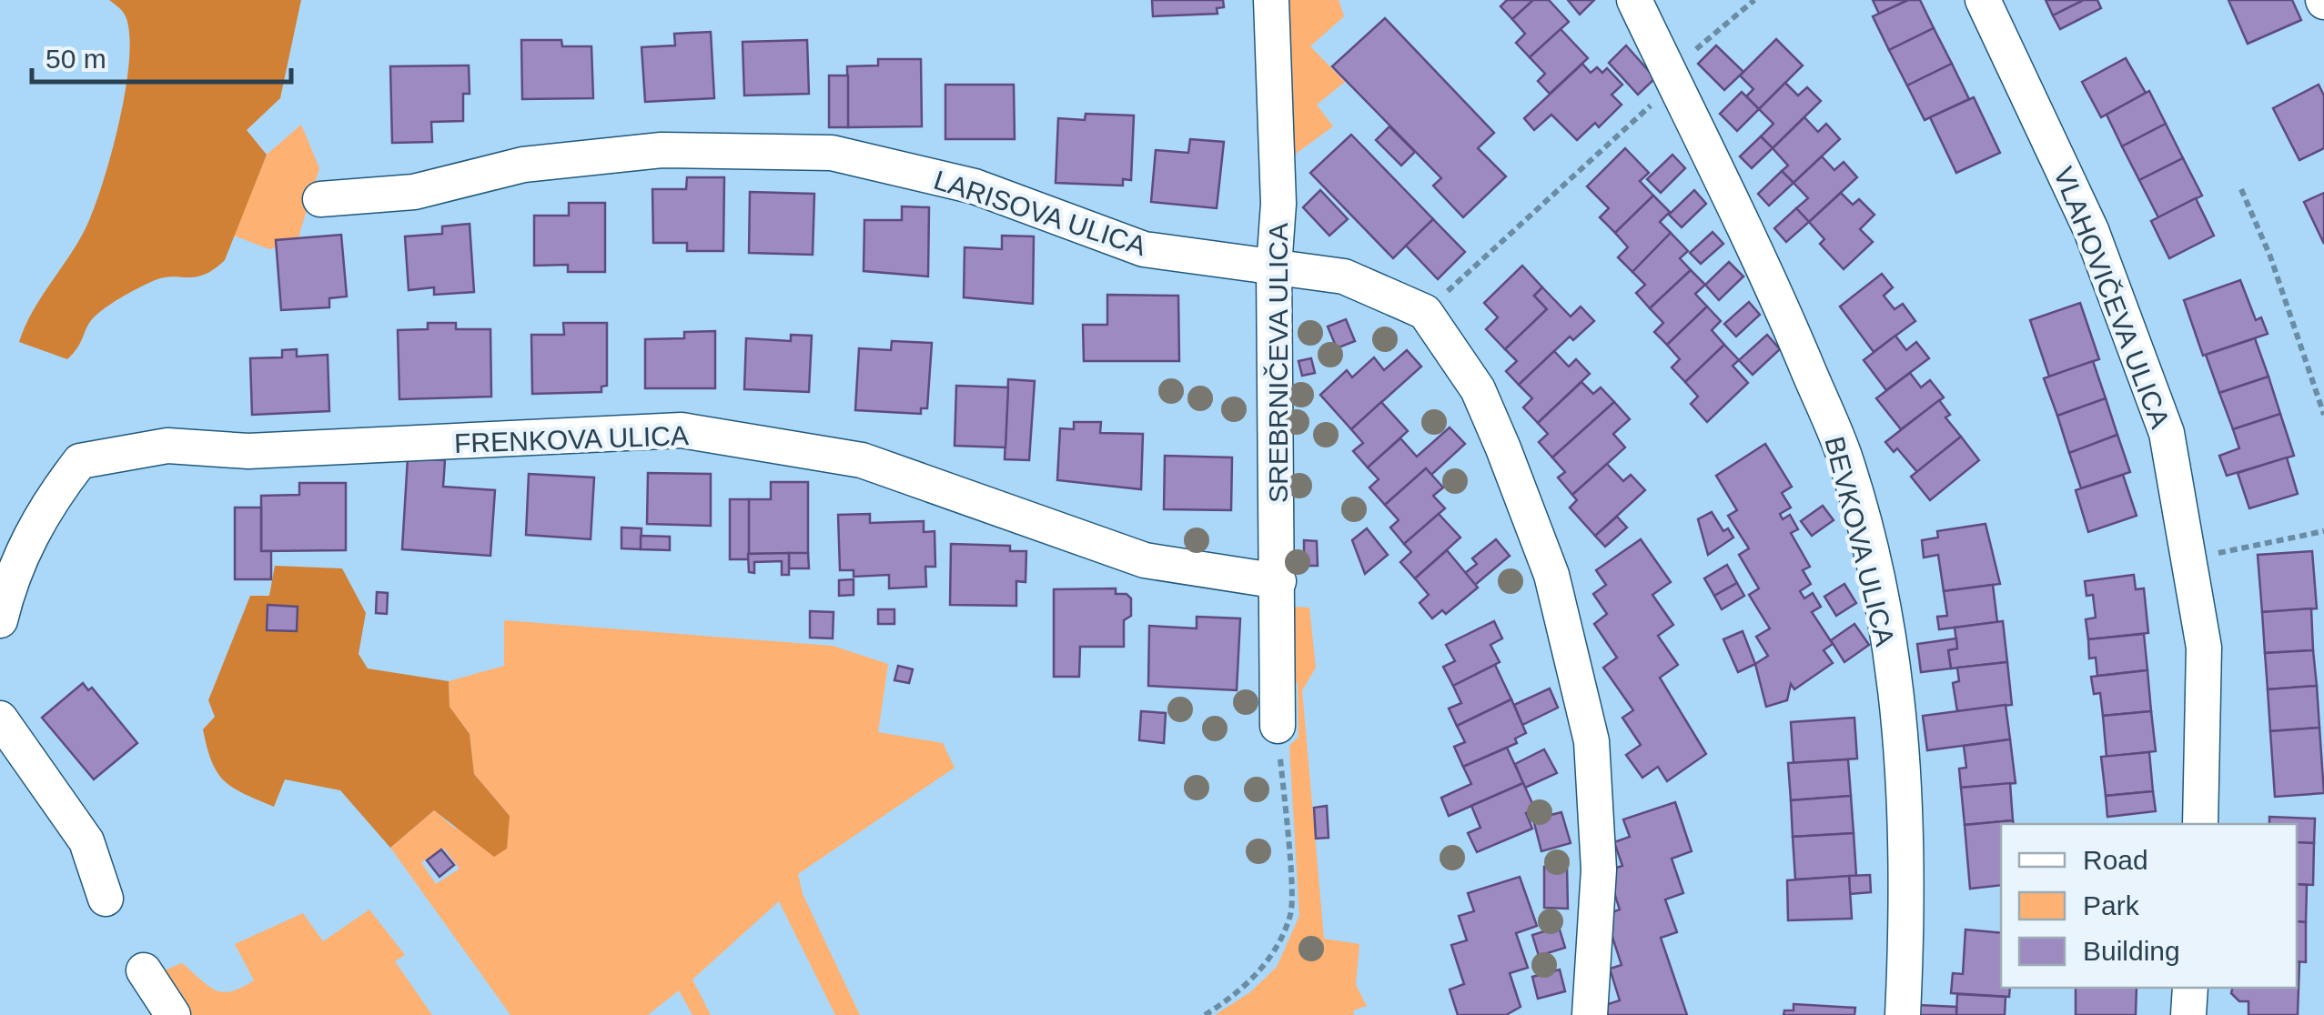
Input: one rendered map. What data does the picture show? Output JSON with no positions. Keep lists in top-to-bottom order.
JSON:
{
  "streets": {
    "street": [
      "LARISOVA ULICA",
      "VLAHOVIČEVA ULICA",
      "SREBRNIČEVA ULICA",
      "FRENKOVA ULICA",
      "BEVKOVA ULICA"
    ]
  },
  "crossings": [
    ["LARISOVA ULICA", "SREBRNIČEVA ULICA"],
    ["SREBRNIČEVA ULICA", "FRENKOVA ULICA"]
  ],
  "legend": ["Road", "Park", "Building"],
  "scale_bar": "50 m"
}
